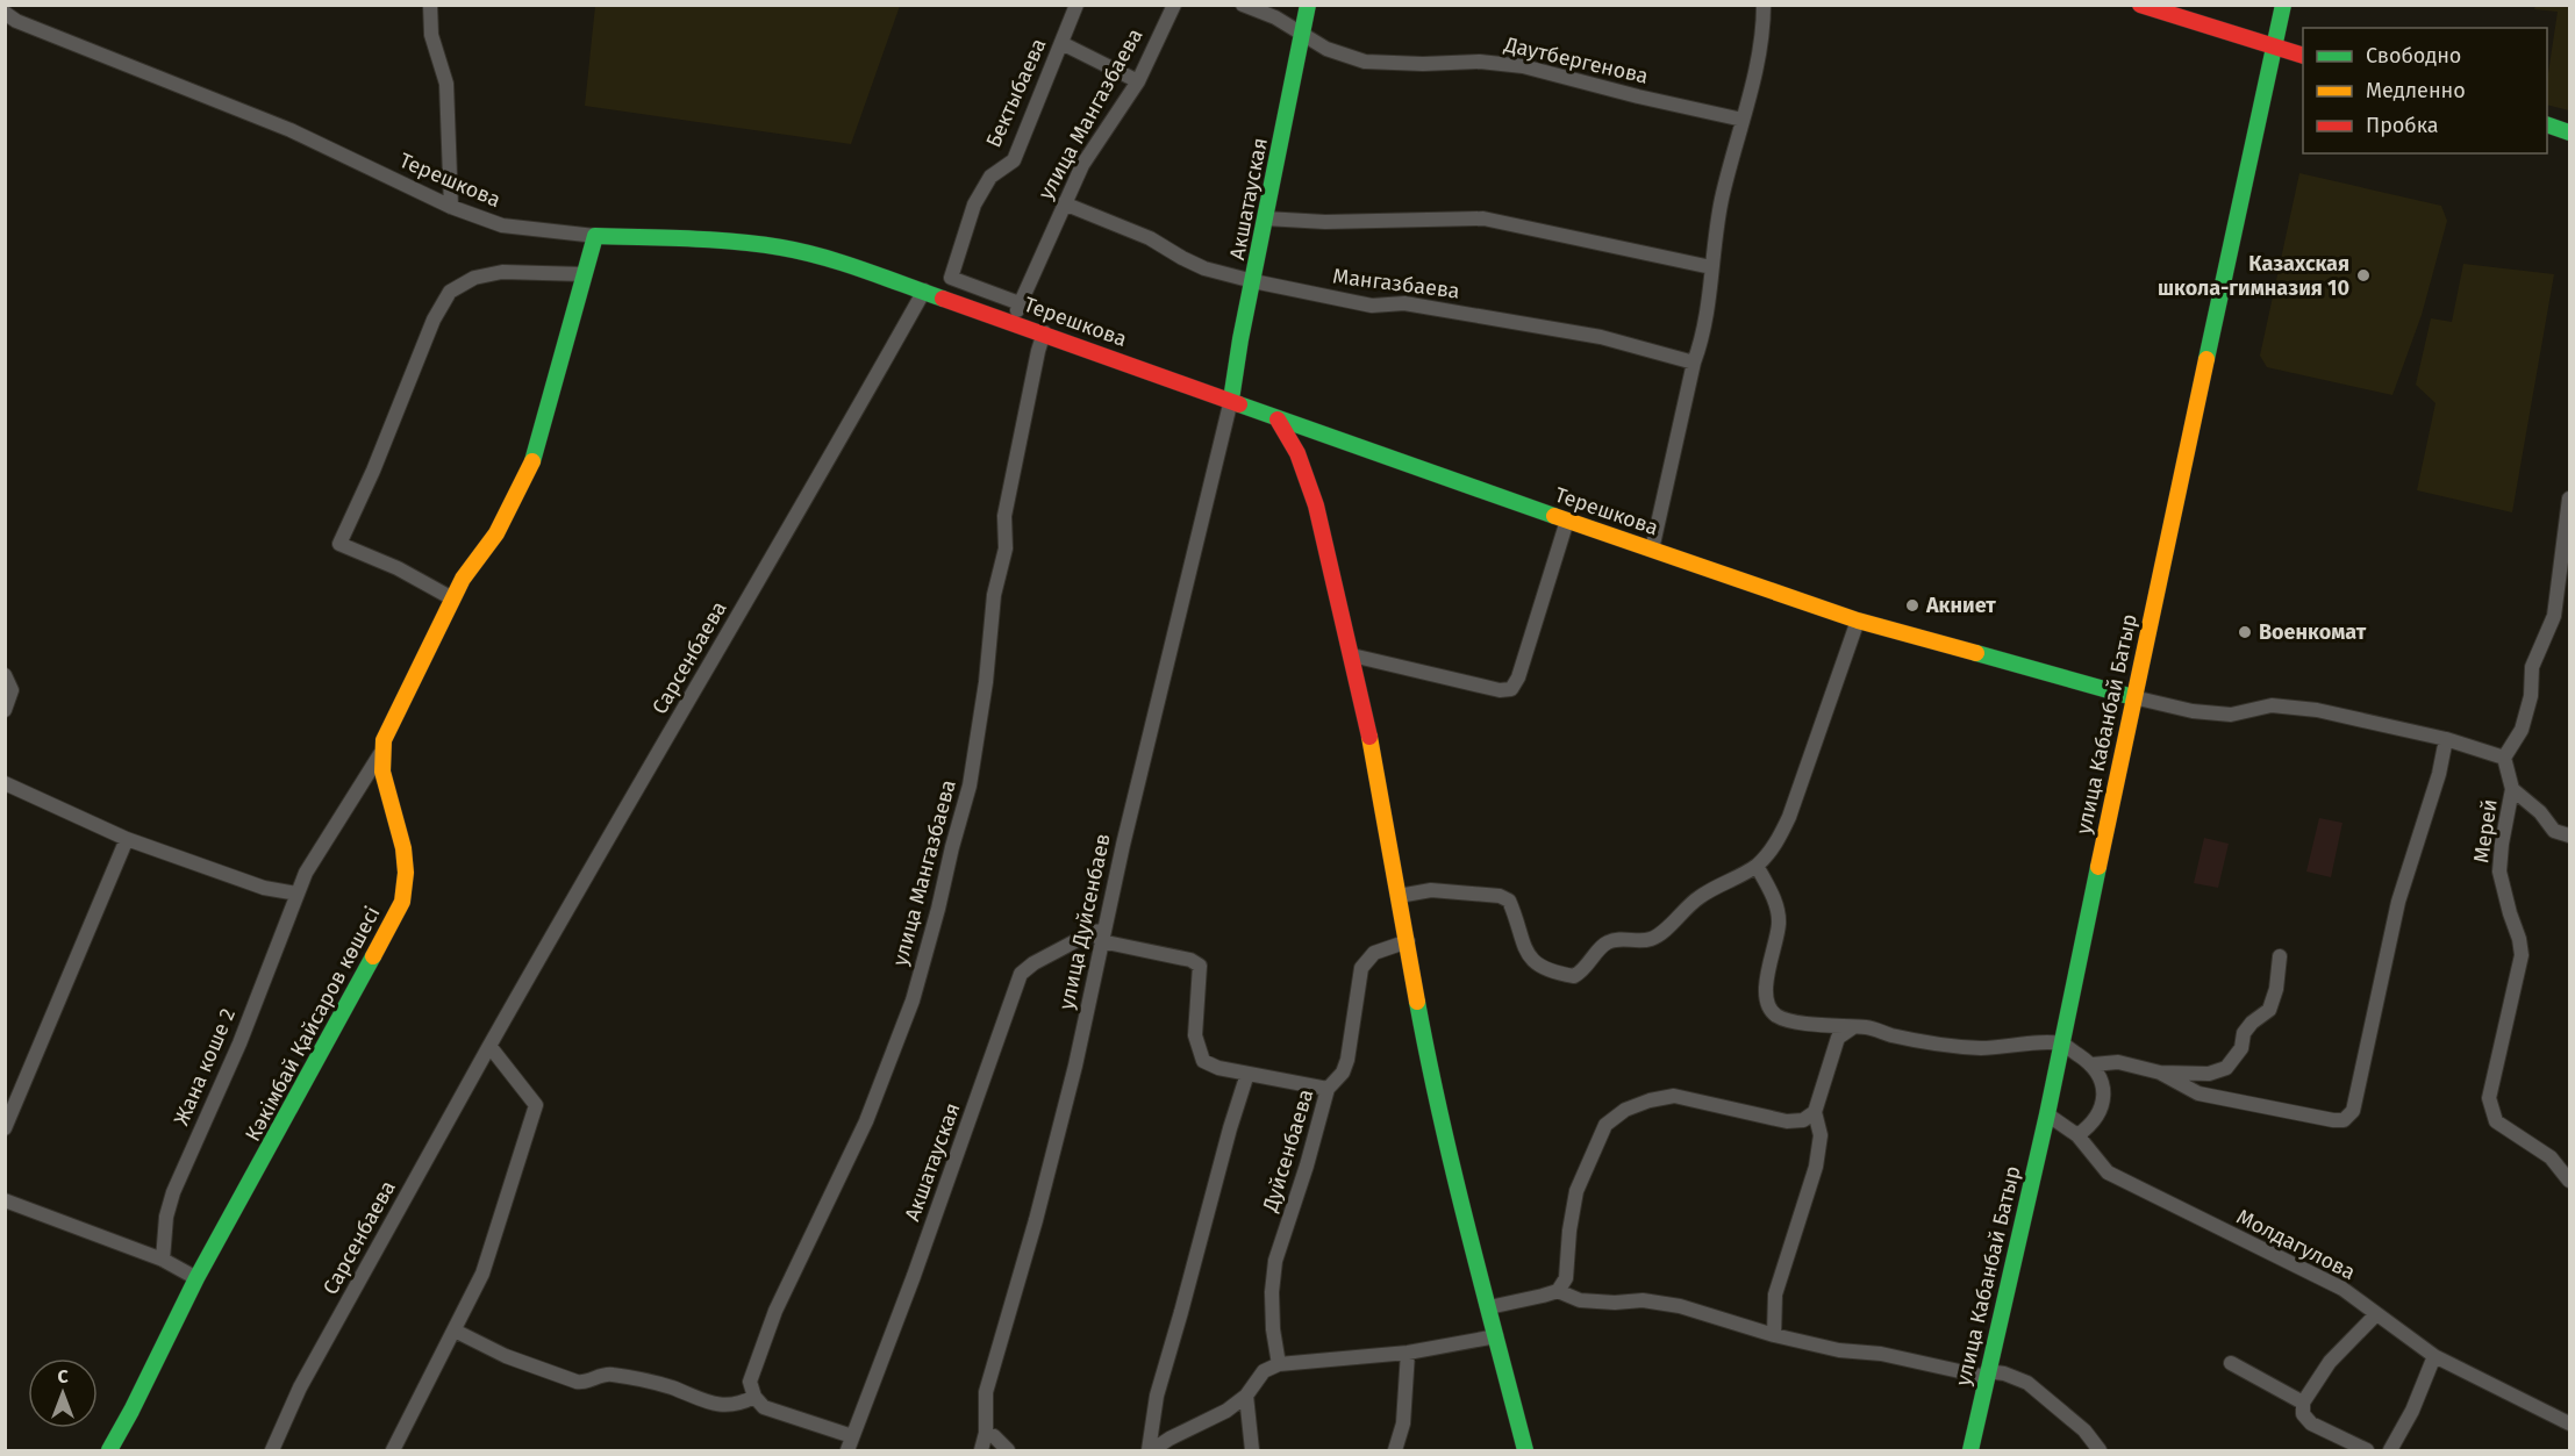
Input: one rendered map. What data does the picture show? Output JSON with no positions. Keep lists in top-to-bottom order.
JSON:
{
  "streets": {
    "street": [
      "Даутбергенова",
      "Бектыбаева",
      "улица Мангазбаева",
      "Терешкова",
      "Акшатауская",
      "Мангазбаева",
      "Сарсенбаева",
      "улица Кабанбай Батыр",
      "Мерей",
      "улица Дуйсенбаев",
      "Кәкімбай Қайсаров көшесі",
      "Жана коше 2",
      "Дуйсенбаева",
      "Молдагулова"
    ]
  },
  "crossings": [
    ["Даутбергенова", "Акшатауская"],
    ["Бектыбаева", "улица Мангазбаева"],
    ["улица Мангазбаева", "Терешкова"],
    ["улица Мангазбаева", "Мангазбаева"],
    ["Терешкова", "Акшатауская"],
    ["Терешкова", "Сарсенбаева"],
    ["Терешкова", "улица Кабанбай Батыр"],
    ["Терешкова", "улица Дуйсенбаев"],
    ["Акшатауская", "Мангазбаева"],
    ["Акшатауская", "улица Дуйсенбаев"],
    ["улица Кабанбай Батыр", "Молдагулова"],
    ["Кәкімбай Қайсаров көшесі", "Жана коше 2"]
  ],
  "places": ["Казахская школа-гимназия 10", "Акниет", "Военкомат"],
  "legend": ["Свободно", "Медленно", "Пробка"],
  "north": "top"
}
